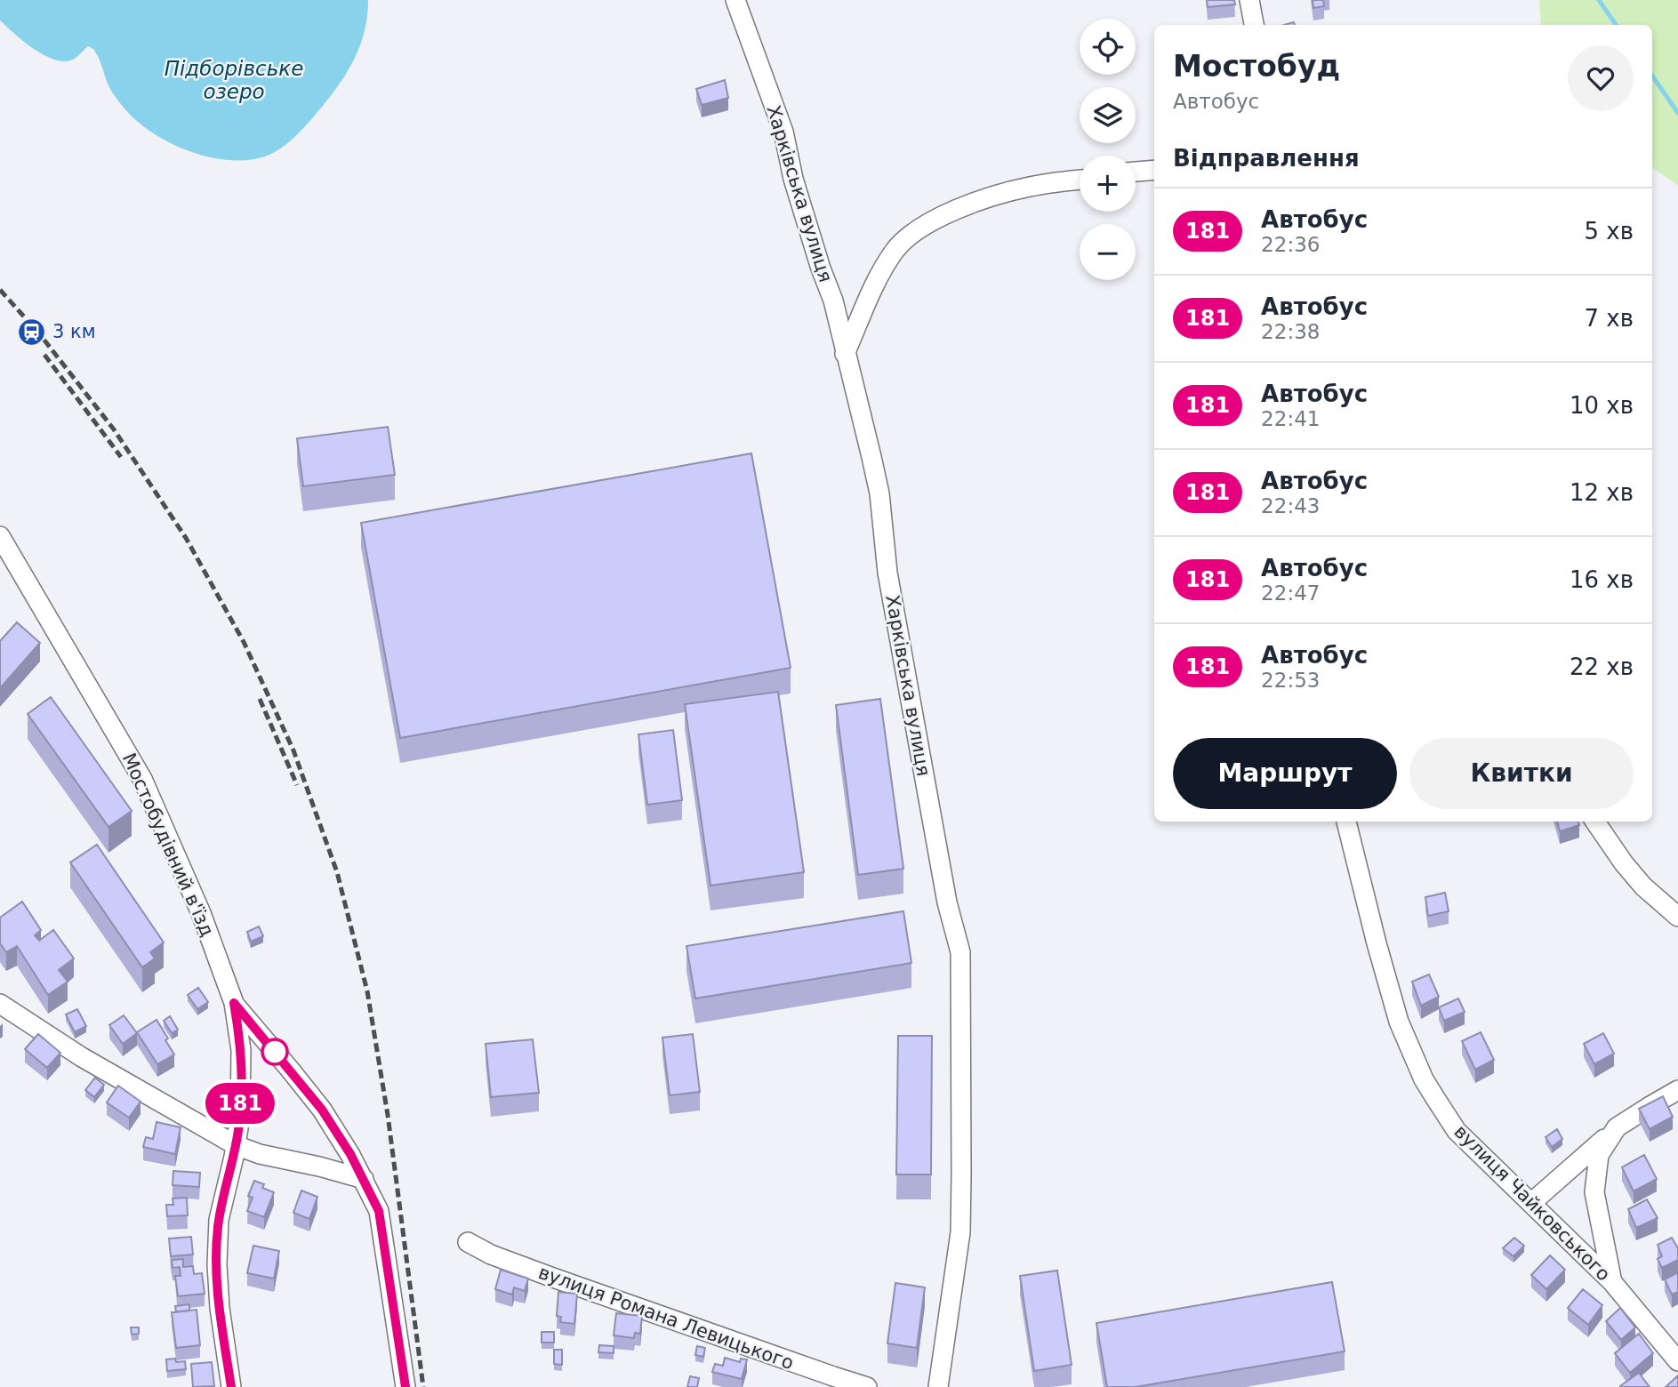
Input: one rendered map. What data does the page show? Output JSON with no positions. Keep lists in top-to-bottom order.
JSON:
{
  "streets": {
    "street": [
      "Харківська вулиця",
      "Мостобудівний в'їзд",
      "вулиця Чайковського",
      "вулиця Романа Левицького"
    ]
  },
  "water": ["Підборівське озеро"],
  "places": {
    "station": ["3 км"]
  },
  "lines": ["bus line 181"],
  "page": {
    "on_map": "181",
    "map_buttons": ["+", "−"],
    "heading": [
      ["Мостобуд", "Автобус"],
      "Відправлення"
    ],
    "list": [
      {
        "mark": "181",
        "name": "Автобус",
        "note": "22:36",
        "value": "5 хв"
      },
      {
        "mark": "181",
        "name": "Автобус",
        "note": "22:38",
        "value": "7 хв"
      },
      {
        "mark": "181",
        "name": "Автобус",
        "note": "22:41",
        "value": "10 хв"
      },
      {
        "mark": "181",
        "name": "Автобус",
        "note": "22:43",
        "value": "12 хв"
      },
      {
        "mark": "181",
        "name": "Автобус",
        "note": "22:47",
        "value": "16 хв"
      },
      {
        "mark": "181",
        "name": "Автобус",
        "note": "22:53",
        "value": "22 хв"
      }
    ],
    "buttons": ["Маршрут", "Квитки"]
  }
}
